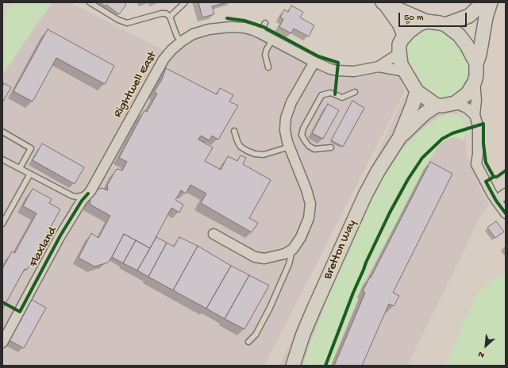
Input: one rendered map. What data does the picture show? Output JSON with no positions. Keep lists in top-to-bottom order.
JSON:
{
  "streets": {
    "street": ["Rightwell East", "Flaxland", "Bretton Way"]
  },
  "crossings": [
    ["Rightwell East", "Flaxland"],
    ["Rightwell East", "Bretton Way"]
  ],
  "scale_bar": "50 m",
  "north": "bottom left"
}
